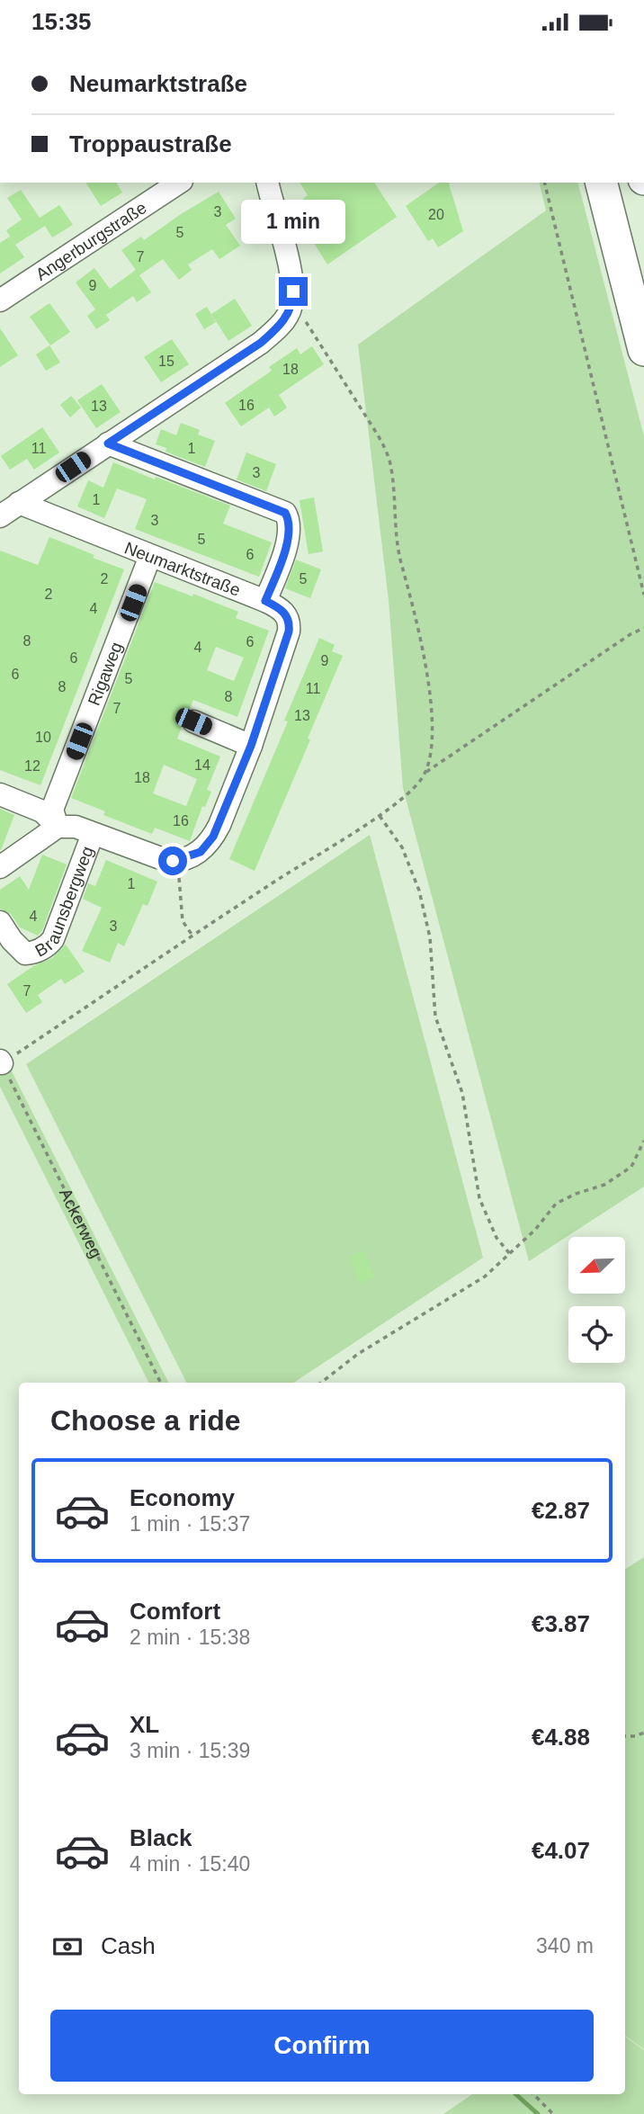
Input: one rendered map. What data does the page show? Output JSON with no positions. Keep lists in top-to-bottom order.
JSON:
{
  "streets": {
    "street": [
      "Angerburgstraße",
      "Neumarktstraße",
      "Rigaweg",
      "Braunsbergweg"
    ],
    "path": ["Ackerweg"]
  },
  "crossings": [
    ["Neumarktstraße", "Rigaweg"]
  ],
  "house_numbers": [
    "3",
    "20",
    "5",
    "7",
    "9",
    "15",
    "18",
    "16",
    "13",
    "11",
    "1",
    "3",
    "1",
    "3",
    "5",
    "6",
    "2",
    "5",
    "2",
    "4",
    "8",
    "6",
    "4",
    "6",
    "9",
    "6",
    "5",
    "8",
    "11",
    "8",
    "7",
    "13",
    "10",
    "14",
    "12",
    "18",
    "16",
    "1",
    "4",
    "3",
    "7"
  ],
  "north": "bottom left",
  "page": {
    "status": "15:35",
    "banner": ["Neumarktstraße", "Troppaustraße"],
    "bubble": "1 min",
    "heading": "Choose a ride",
    "list": [
      {
        "name": "Economy",
        "note": "1 min · 15:37",
        "value": "€2.87"
      },
      {
        "name": "Comfort",
        "note": "2 min · 15:38",
        "value": "€3.87"
      },
      {
        "name": "XL",
        "note": "3 min · 15:39",
        "value": "€4.88"
      },
      {
        "name": "Black",
        "note": "4 min · 15:40",
        "value": "€4.07"
      }
    ],
    "pay": ["Cash", "340 m"],
    "buttons": "Confirm"
  }
}
